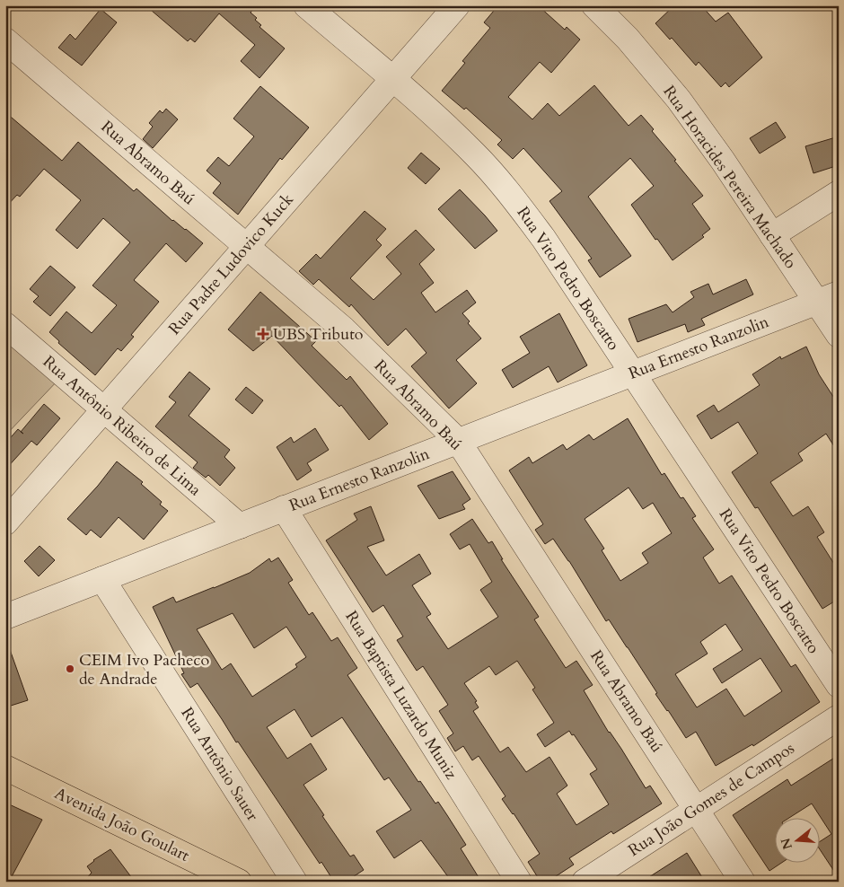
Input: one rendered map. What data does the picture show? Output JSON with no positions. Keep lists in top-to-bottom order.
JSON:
{
  "streets": {
    "main road": ["Avenida João Goulart"],
    "street": [
      "Rua Abramo Baú",
      "Rua Horacides Pereira Machado",
      "Rua Padre Ludovico Kuck",
      "Rua Vito Pedro Boscatto",
      "Rua Ernesto Ranzolin",
      "Rua Antônio Ribeiro de Lima",
      "Rua Baptista Luzardo Muniz",
      "Rua Antônio Sauer",
      "Rua João Gomes de Campos"
    ]
  },
  "crossings": [
    ["Rua Abramo Baú", "Rua Padre Ludovico Kuck"],
    ["Rua Abramo Baú", "Rua Ernesto Ranzolin"],
    ["Rua Abramo Baú", "Rua João Gomes de Campos"],
    ["Rua Horacides Pereira Machado", "Rua Ernesto Ranzolin"],
    ["Rua Padre Ludovico Kuck", "Rua Vito Pedro Boscatto"],
    ["Rua Padre Ludovico Kuck", "Rua Antônio Ribeiro de Lima"],
    ["Rua Vito Pedro Boscatto", "Rua Ernesto Ranzolin"],
    ["Rua Ernesto Ranzolin", "Rua Antônio Ribeiro de Lima"],
    ["Rua Ernesto Ranzolin", "Rua Baptista Luzardo Muniz"],
    ["Rua Ernesto Ranzolin", "Rua Antônio Sauer"]
  ],
  "places": {
    "health": ["UBS Tributo"],
    "other": ["CEIM Ivo Pacheco de Andrade"]
  },
  "north": "left"
}
